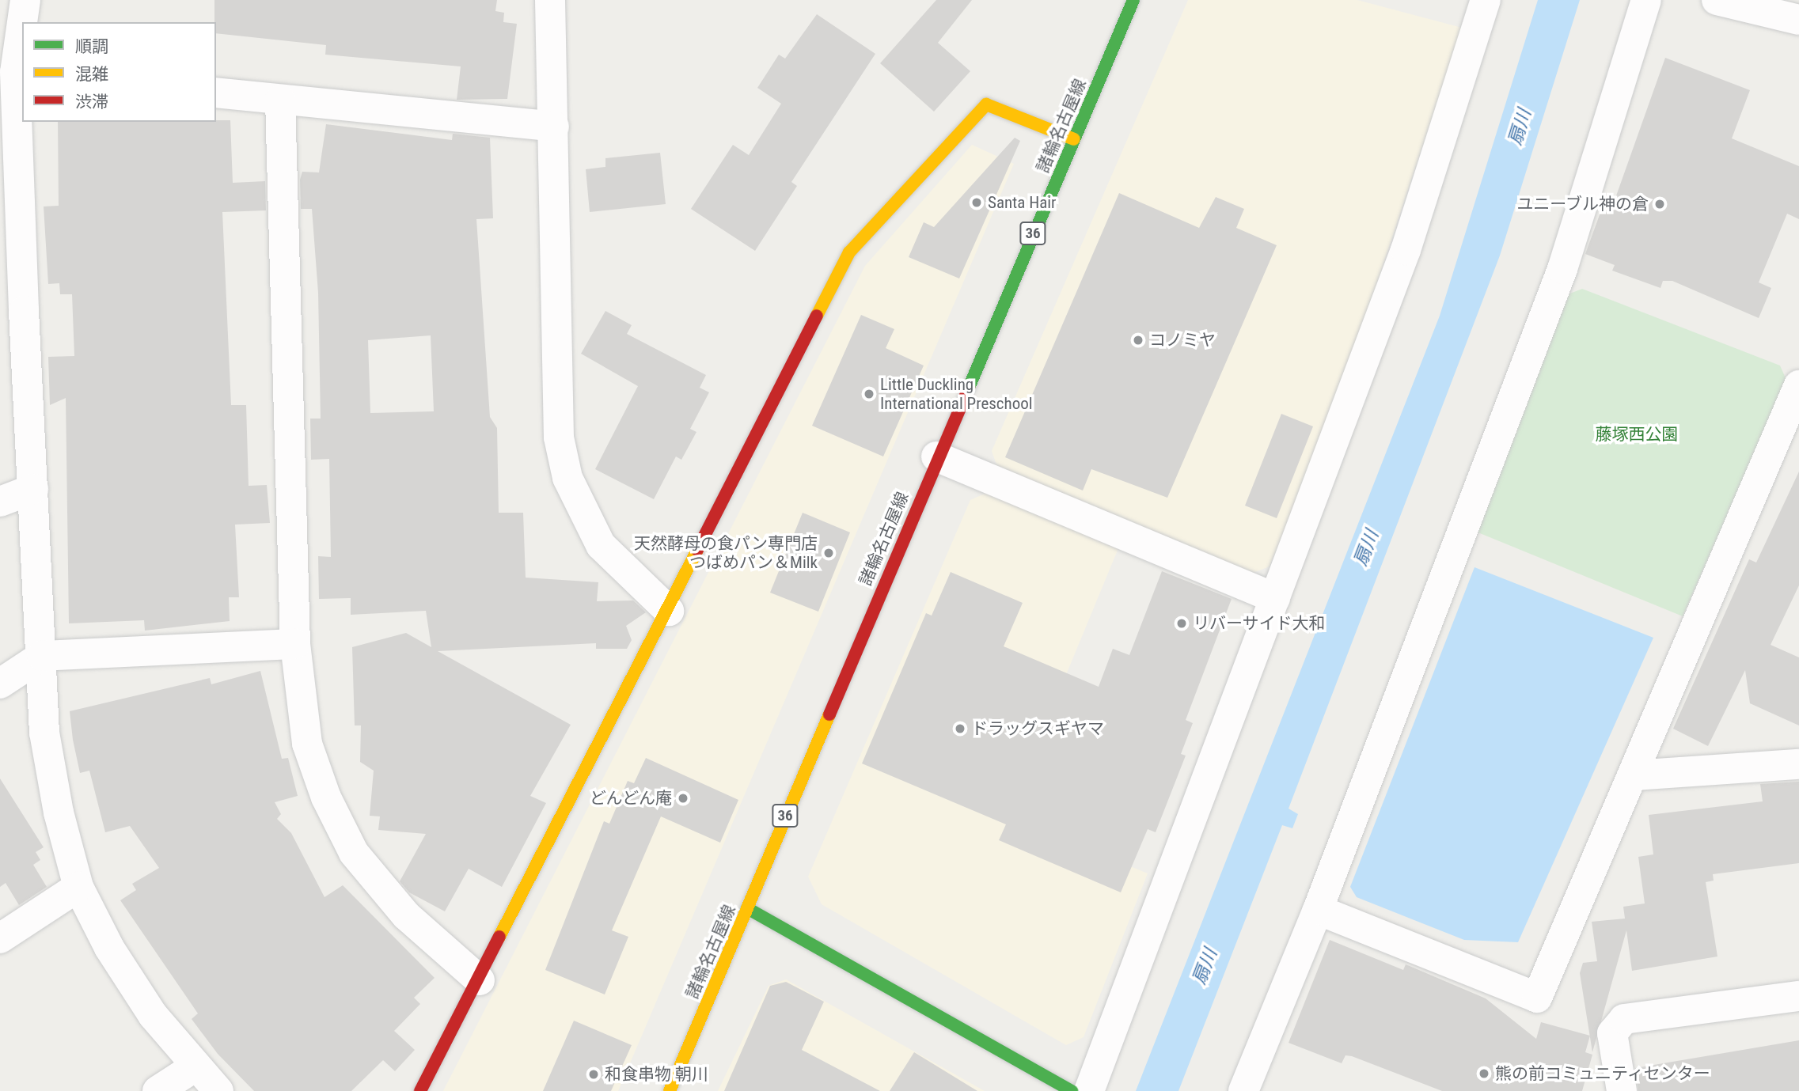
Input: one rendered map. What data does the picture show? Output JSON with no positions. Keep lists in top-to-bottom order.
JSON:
{
  "streets": {
    "street": ["諸輪名古屋線", "36"]
  },
  "water": ["扇川"],
  "parks": ["藤塚西公園"],
  "places": [
    "Santa Hair",
    "ユニーブル神の倉",
    "コノミヤ",
    "Little Duckling International Preschool",
    "天然酵母の食パン専門店 つばめパン＆Milk",
    "リバーサイド大和",
    "ドラッグスギヤマ",
    "どんどん庵",
    "熊の前コミュニティセンター",
    "和食串物 朝川"
  ],
  "legend": ["順調", "混雑", "渋滞"]
}
